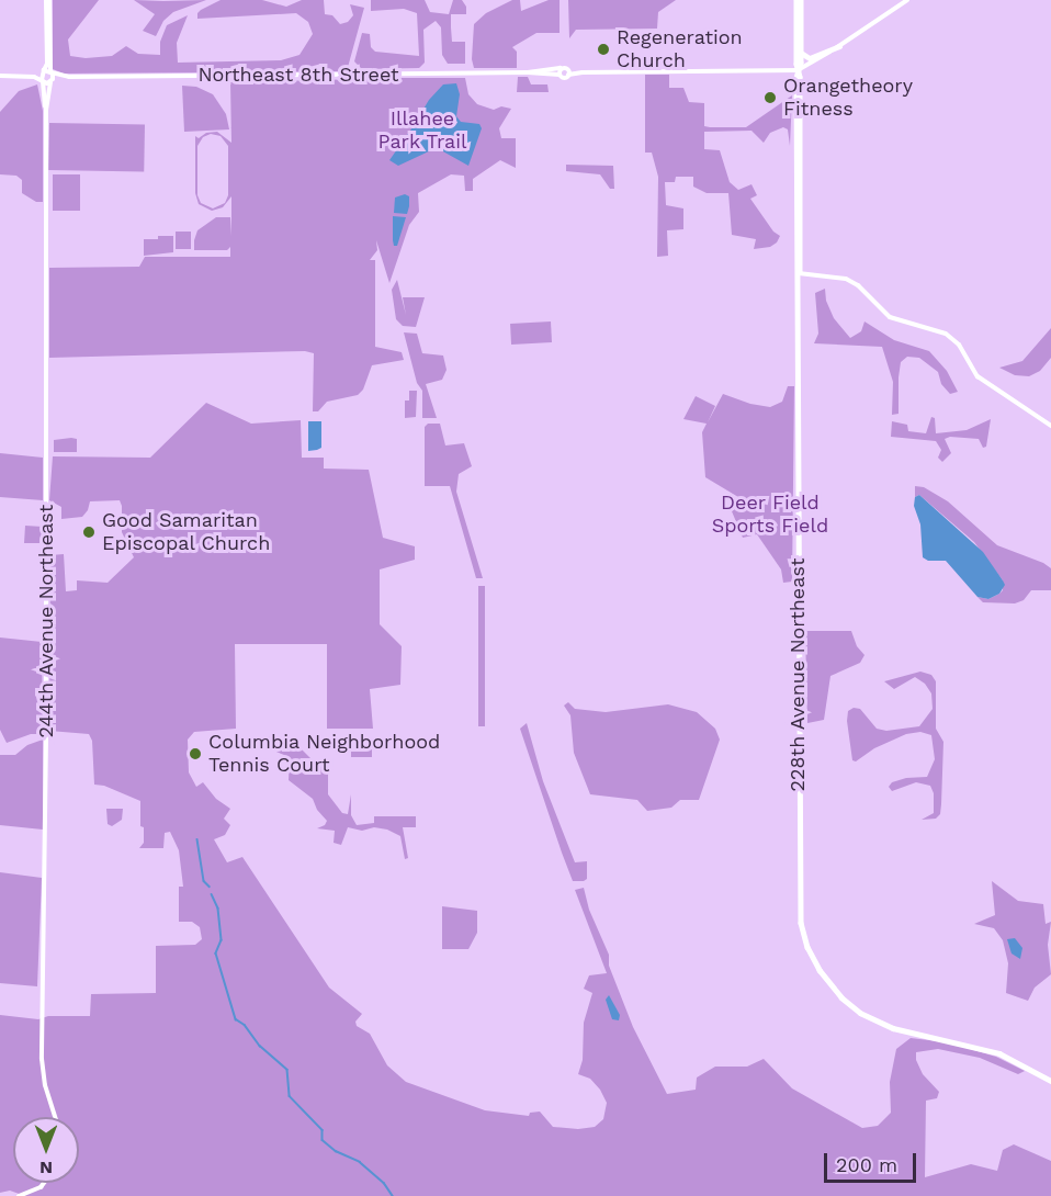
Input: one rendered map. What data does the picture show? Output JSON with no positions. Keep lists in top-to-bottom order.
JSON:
{
  "streets": {
    "main road": ["228th Avenue Northeast"],
    "street": ["Northeast 8th Street", "244th Avenue Northeast"]
  },
  "crossings": [
    ["Northeast 8th Street", "244th Avenue Northeast"]
  ],
  "parks": ["Illahee Park Trail", "Deer Field Sports Field"],
  "places": [
    "Regeneration Church",
    "Orangetheory Fitness",
    "Good Samaritan Episcopal Church",
    "Columbia Neighborhood Tennis Court"
  ],
  "scale_bar": "200 m",
  "north": "bottom"
}
